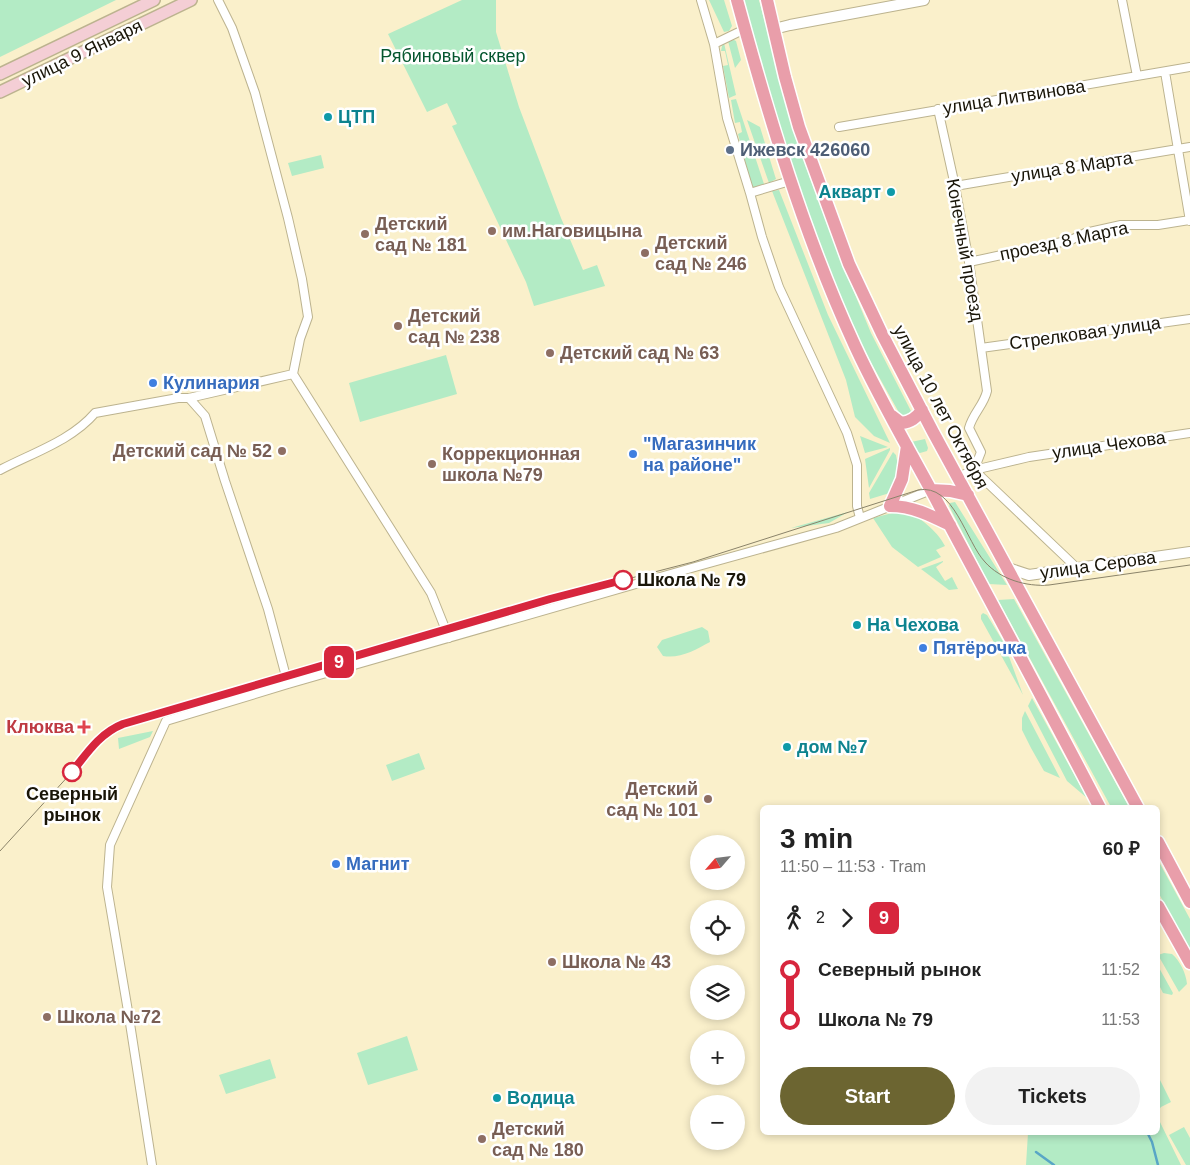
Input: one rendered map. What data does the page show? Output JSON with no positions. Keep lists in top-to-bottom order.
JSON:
{
  "streets": {
    "main road": ["улица 9 Января", "улица 10 лет Октября"],
    "street": [
      "улица Литвинова",
      "улица 8 Марта",
      "проезд 8 Марта",
      "Конечный проезд",
      "Стрелковая улица",
      "улица Чехова",
      "улица Серова"
    ]
  },
  "crossings": [
    ["улица Литвинова", "Конечный проезд"],
    ["улица 8 Марта", "Конечный проезд"],
    ["проезд 8 Марта", "Конечный проезд"],
    ["Конечный проезд", "Стрелковая улица"],
    ["Конечный проезд", "улица Чехова"],
    ["улица 10 лет Октября", "улица Чехова"],
    ["улица 10 лет Октября", "улица Серова"]
  ],
  "parks": ["Рябиновый сквер"],
  "places": {
    "other": [
      "ЦТП",
      "Ижевск 426060",
      "Акварт",
      "им.Наговицына",
      "Детский сад № 181",
      "Детский сад № 246",
      "Детский сад № 238",
      "Детский сад № 63",
      "Кулинария",
      "Детский сад № 52",
      "\"Магазинчик на районе\"",
      "Коррекционная школа №79",
      "Школа № 79",
      "На Чехова",
      "Пятёрочка",
      "дом №7",
      "Северный рынок",
      "Детский сад № 101",
      "Магнит",
      "Школа № 43",
      "Школа №72",
      "Водица",
      "Детский сад № 180"
    ],
    "health": ["Клюква"]
  },
  "lines": ["tram line 9"],
  "north": "bottom left",
  "page": {
    "on_map": "9",
    "heading": ["3 min", "11:50 – 11:53 · Tram", "60 ₽"],
    "map_buttons": ["+", "−"],
    "legs": ["2", "9"],
    "list": [
      {
        "name": "Северный рынок",
        "value": "11:52"
      },
      {
        "name": "Школа № 79",
        "value": "11:53"
      }
    ],
    "buttons": ["Start", "Tickets"]
  }
}
